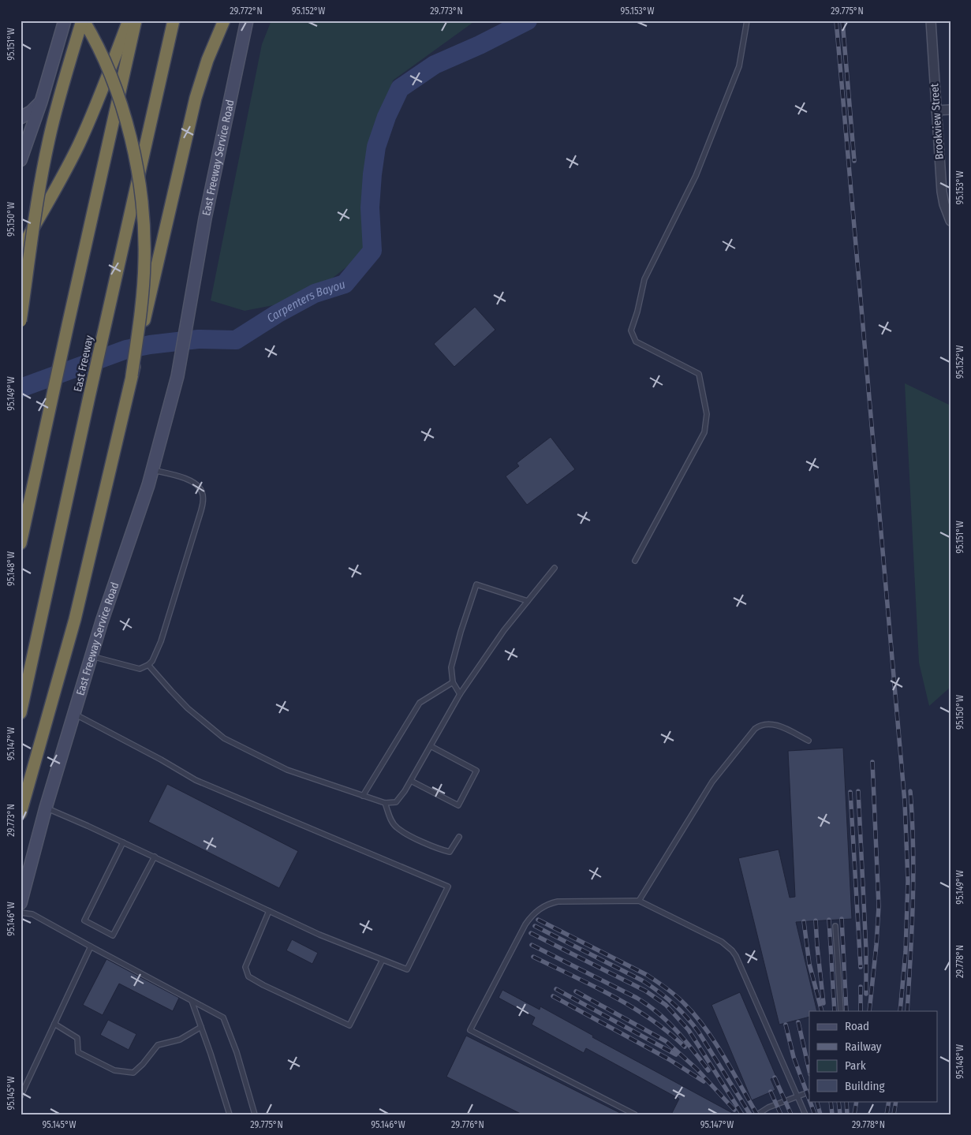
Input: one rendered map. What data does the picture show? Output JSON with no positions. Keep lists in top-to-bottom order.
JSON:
{
  "streets": {
    "highway": ["East Freeway"],
    "main road": ["East Freeway Service Road"],
    "street": ["Brookview Street"]
  },
  "water": ["Carpenters Bayou"],
  "legend": [
    "Road",
    "Railway",
    "Park",
    "Building"
  ],
  "coordinates": [
    "29.772°N",
    "95.152°W",
    "29.773°N",
    "95.153°W",
    "29.775°N",
    "95.151°W",
    "95.150°W",
    "95.149°W",
    "95.148°W",
    "95.147°W",
    "95.146°W",
    "29.778°N",
    "95.145°W",
    "29.776°N"
  ]
}
